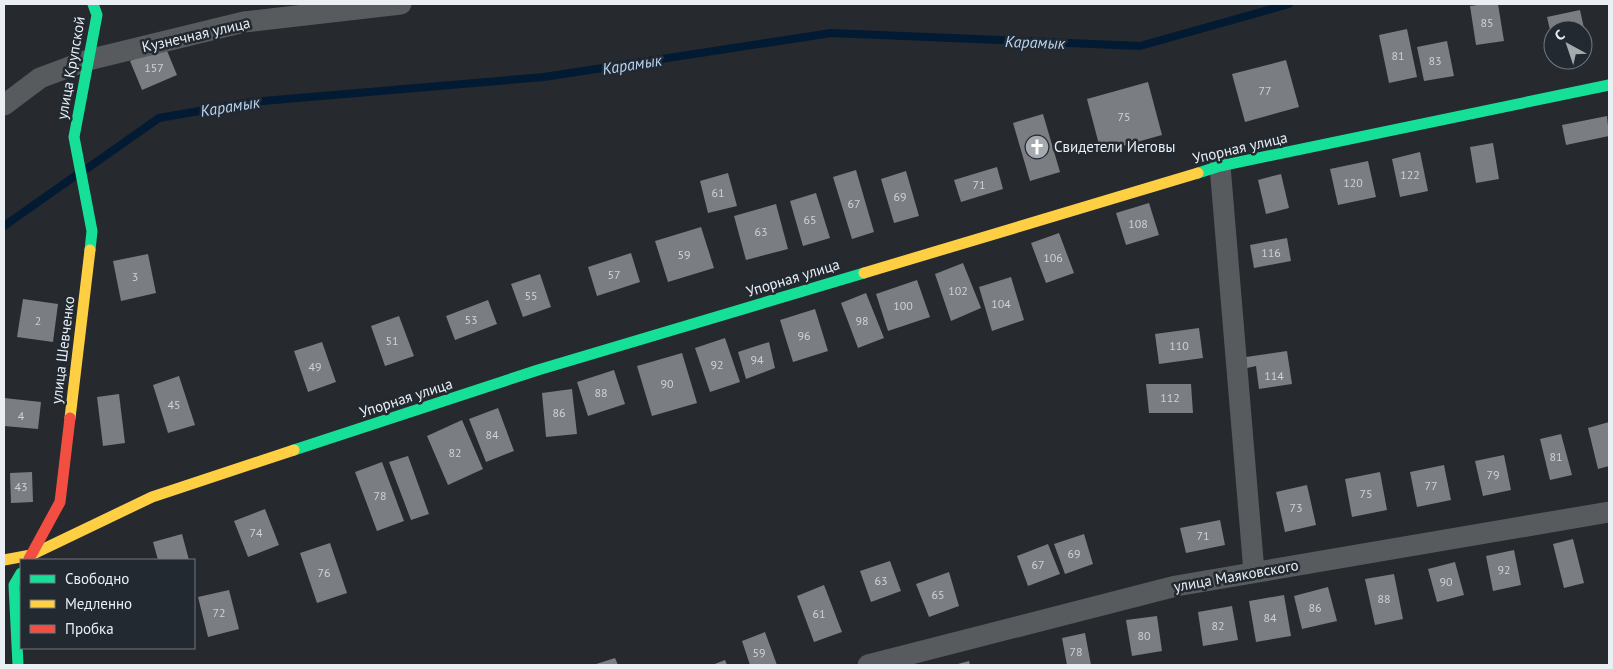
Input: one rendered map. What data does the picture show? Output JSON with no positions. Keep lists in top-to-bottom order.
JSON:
{
  "streets": {
    "street": [
      "Кузнечная улица",
      "улица Крупской",
      "Упорная улица",
      "улица Шевченко",
      "улица Маяковского"
    ]
  },
  "crossings": [
    ["Кузнечная улица", "улица Крупской"],
    ["улица Крупской", "улица Шевченко"],
    ["Упорная улица", "улица Шевченко"]
  ],
  "water": ["Карамык"],
  "places": {
    "church": ["Свидетели Иеговы"]
  },
  "house_numbers": [
    "85",
    "81",
    "83",
    "157",
    "77",
    "75",
    "122",
    "120",
    "71",
    "61",
    "69",
    "67",
    "65",
    "108",
    "63",
    "116",
    "59",
    "106",
    "57",
    "3",
    "102",
    "55",
    "104",
    "100",
    "53",
    "2",
    "98",
    "96",
    "51",
    "110",
    "94",
    "92",
    "49",
    "114",
    "90",
    "88",
    "112",
    "45",
    "86",
    "4",
    "84",
    "82",
    "81",
    "79",
    "77",
    "43",
    "75",
    "78",
    "73",
    "74",
    "71",
    "69",
    "67",
    "92",
    "76",
    "63",
    "90",
    "65",
    "88",
    "86",
    "72",
    "61",
    "84",
    "82",
    "80",
    "78",
    "59"
  ],
  "legend": ["Свободно", "Медленно", "Пробка"],
  "north": "top left"
}
